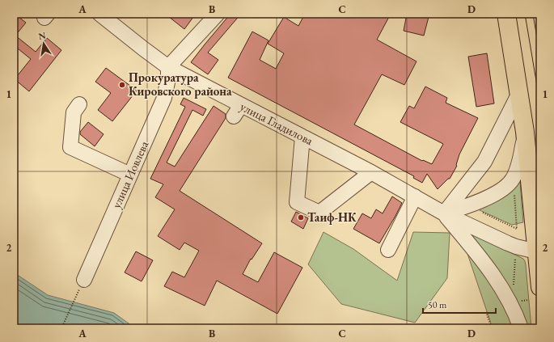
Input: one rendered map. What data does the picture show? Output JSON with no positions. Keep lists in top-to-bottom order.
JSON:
{
  "streets": {
    "street": ["улица Гладилова", "улица Иовлева"]
  },
  "crossings": [
    ["улица Гладилова", "улица Иовлева"]
  ],
  "places": ["Прокуратура Кировского района", "Таиф-НК"],
  "scale_bar": "50 m",
  "north": "top",
  "grid": {
    "columns": [
      "A",
      "B",
      "C",
      "D"
    ],
    "rows": ["1", "2"]
  }
}
